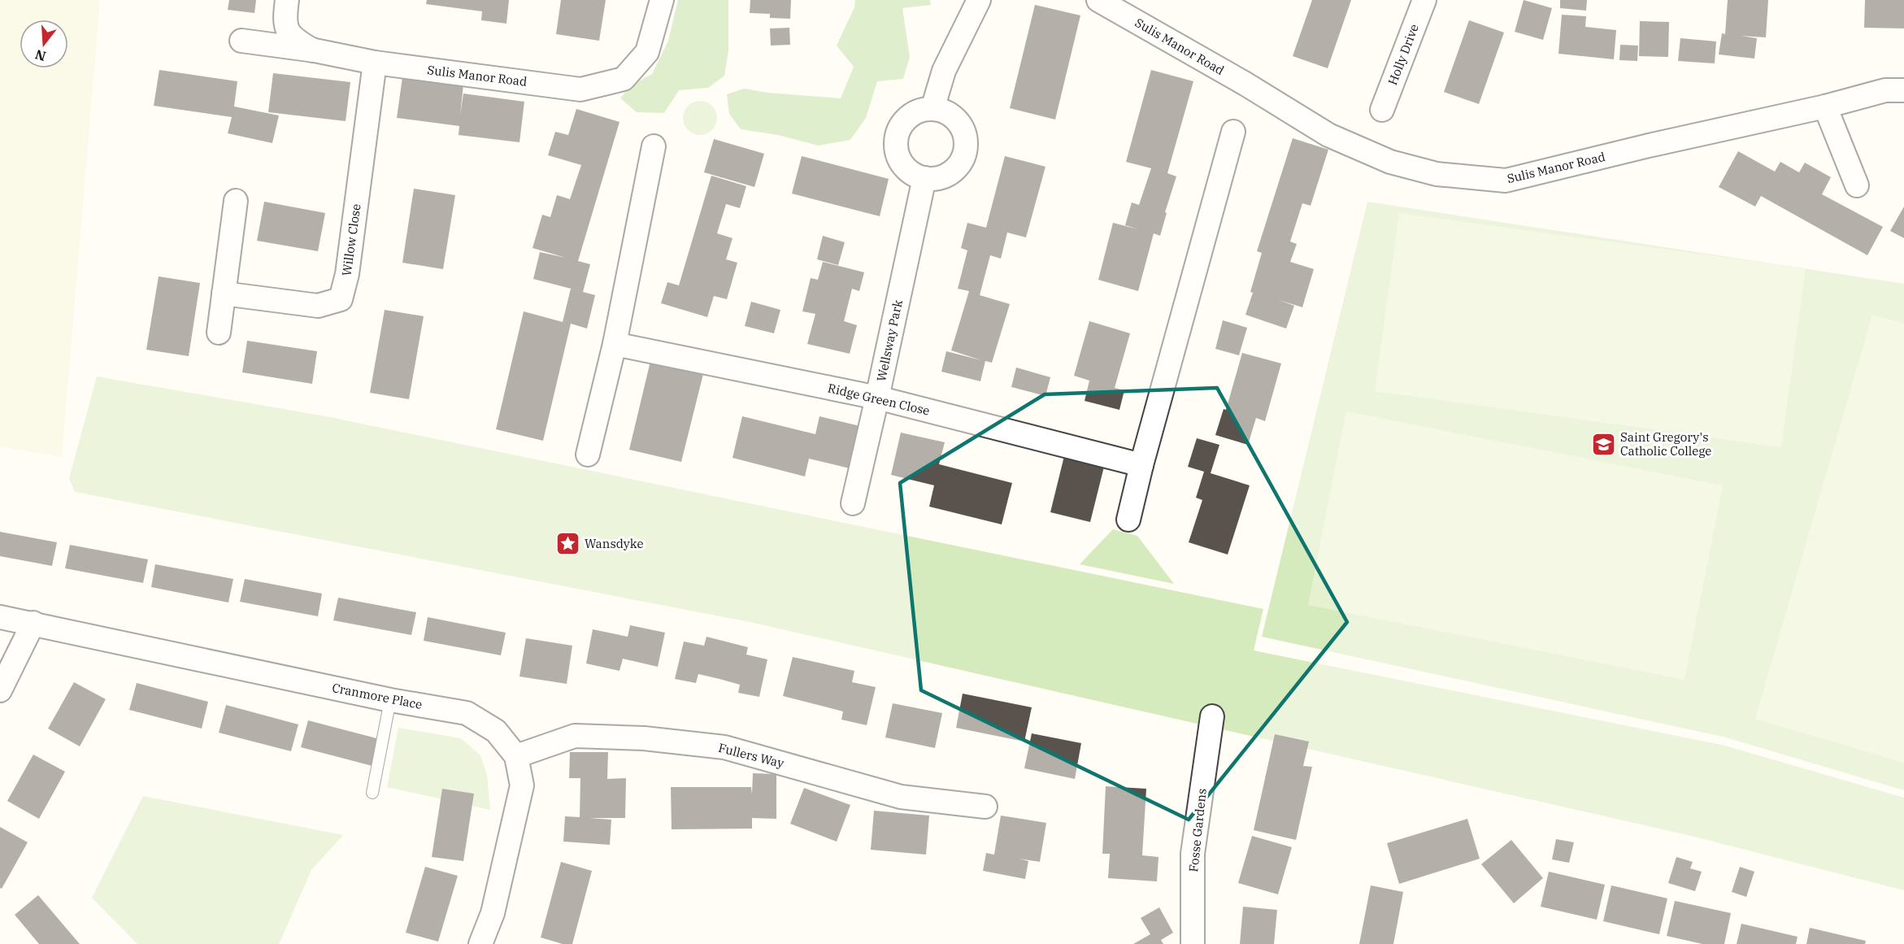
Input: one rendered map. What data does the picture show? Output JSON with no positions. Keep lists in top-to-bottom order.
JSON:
{
  "streets": {
    "street": [
      "Sulis Manor Road",
      "Holly Drive",
      "Willow Close",
      "Wellsway Park",
      "Ridge Green Close",
      "Cranmore Place",
      "Fullers Way",
      "Fosse Gardens"
    ]
  },
  "crossings": [
    ["Sulis Manor Road", "Willow Close"],
    ["Wellsway Park", "Ridge Green Close"],
    ["Cranmore Place", "Fullers Way"]
  ],
  "places": {
    "school or university": ["Saint Gregory's Catholic College"],
    "place": ["Wansdyke"]
  },
  "north": "bottom"
}
